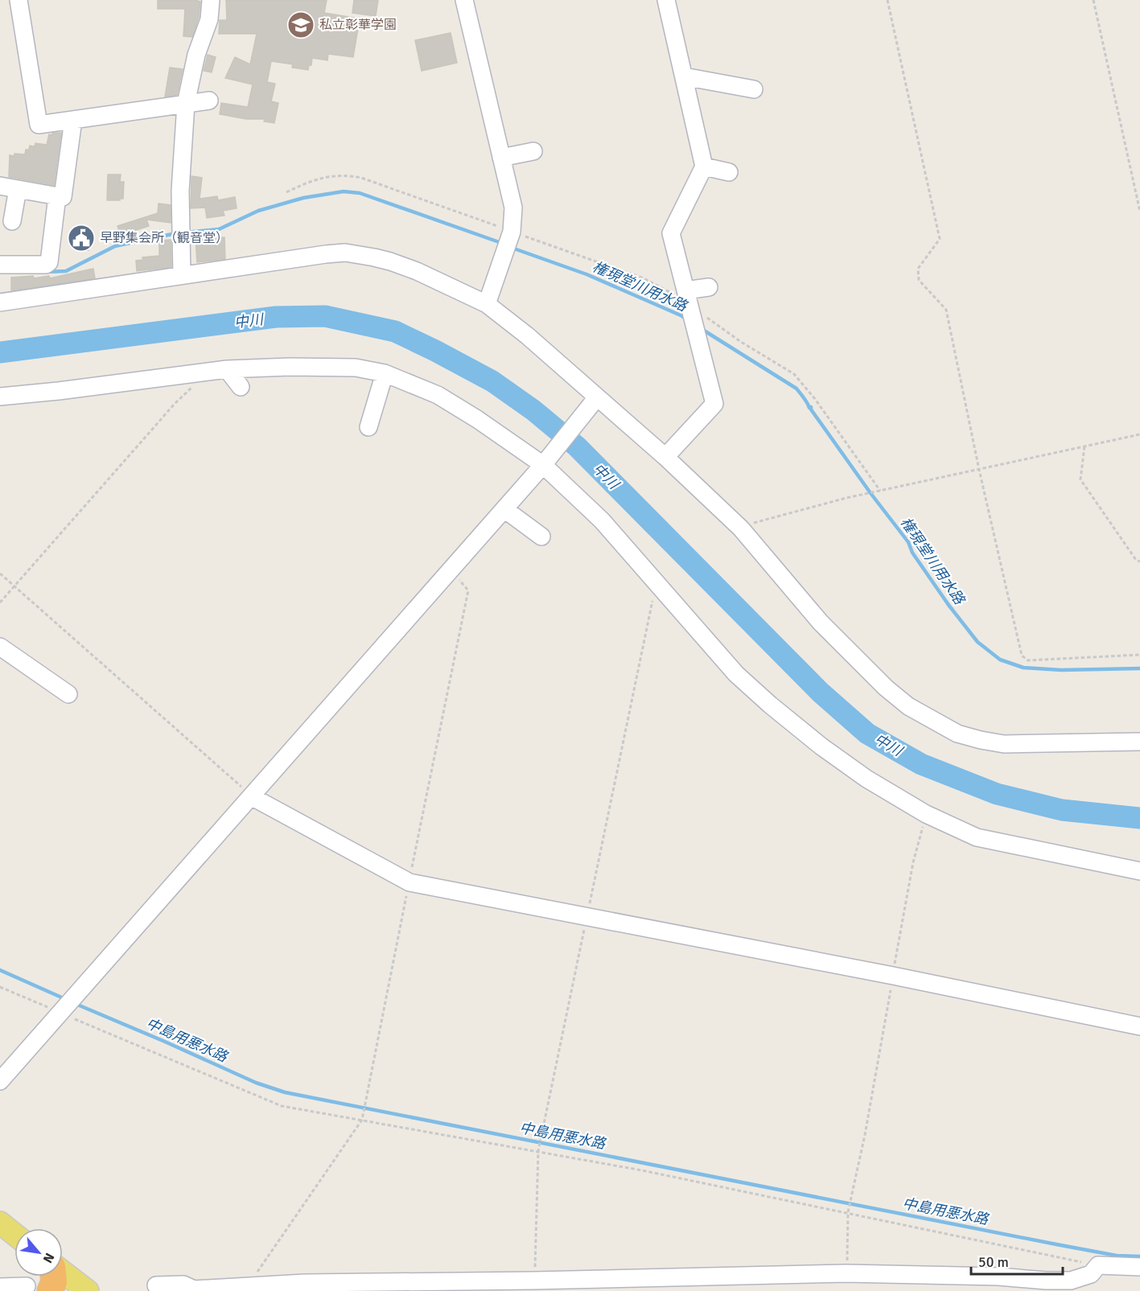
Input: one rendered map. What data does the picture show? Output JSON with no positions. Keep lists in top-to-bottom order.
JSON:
{
  "water": ["権現堂川用水路", "中川", "中島用悪水路"],
  "places": {
    "school or university": ["私立彰華学園"],
    "public building": ["早野集会所（観音堂）"]
  },
  "scale_bar": "50 m",
  "north": "bottom right"
}
